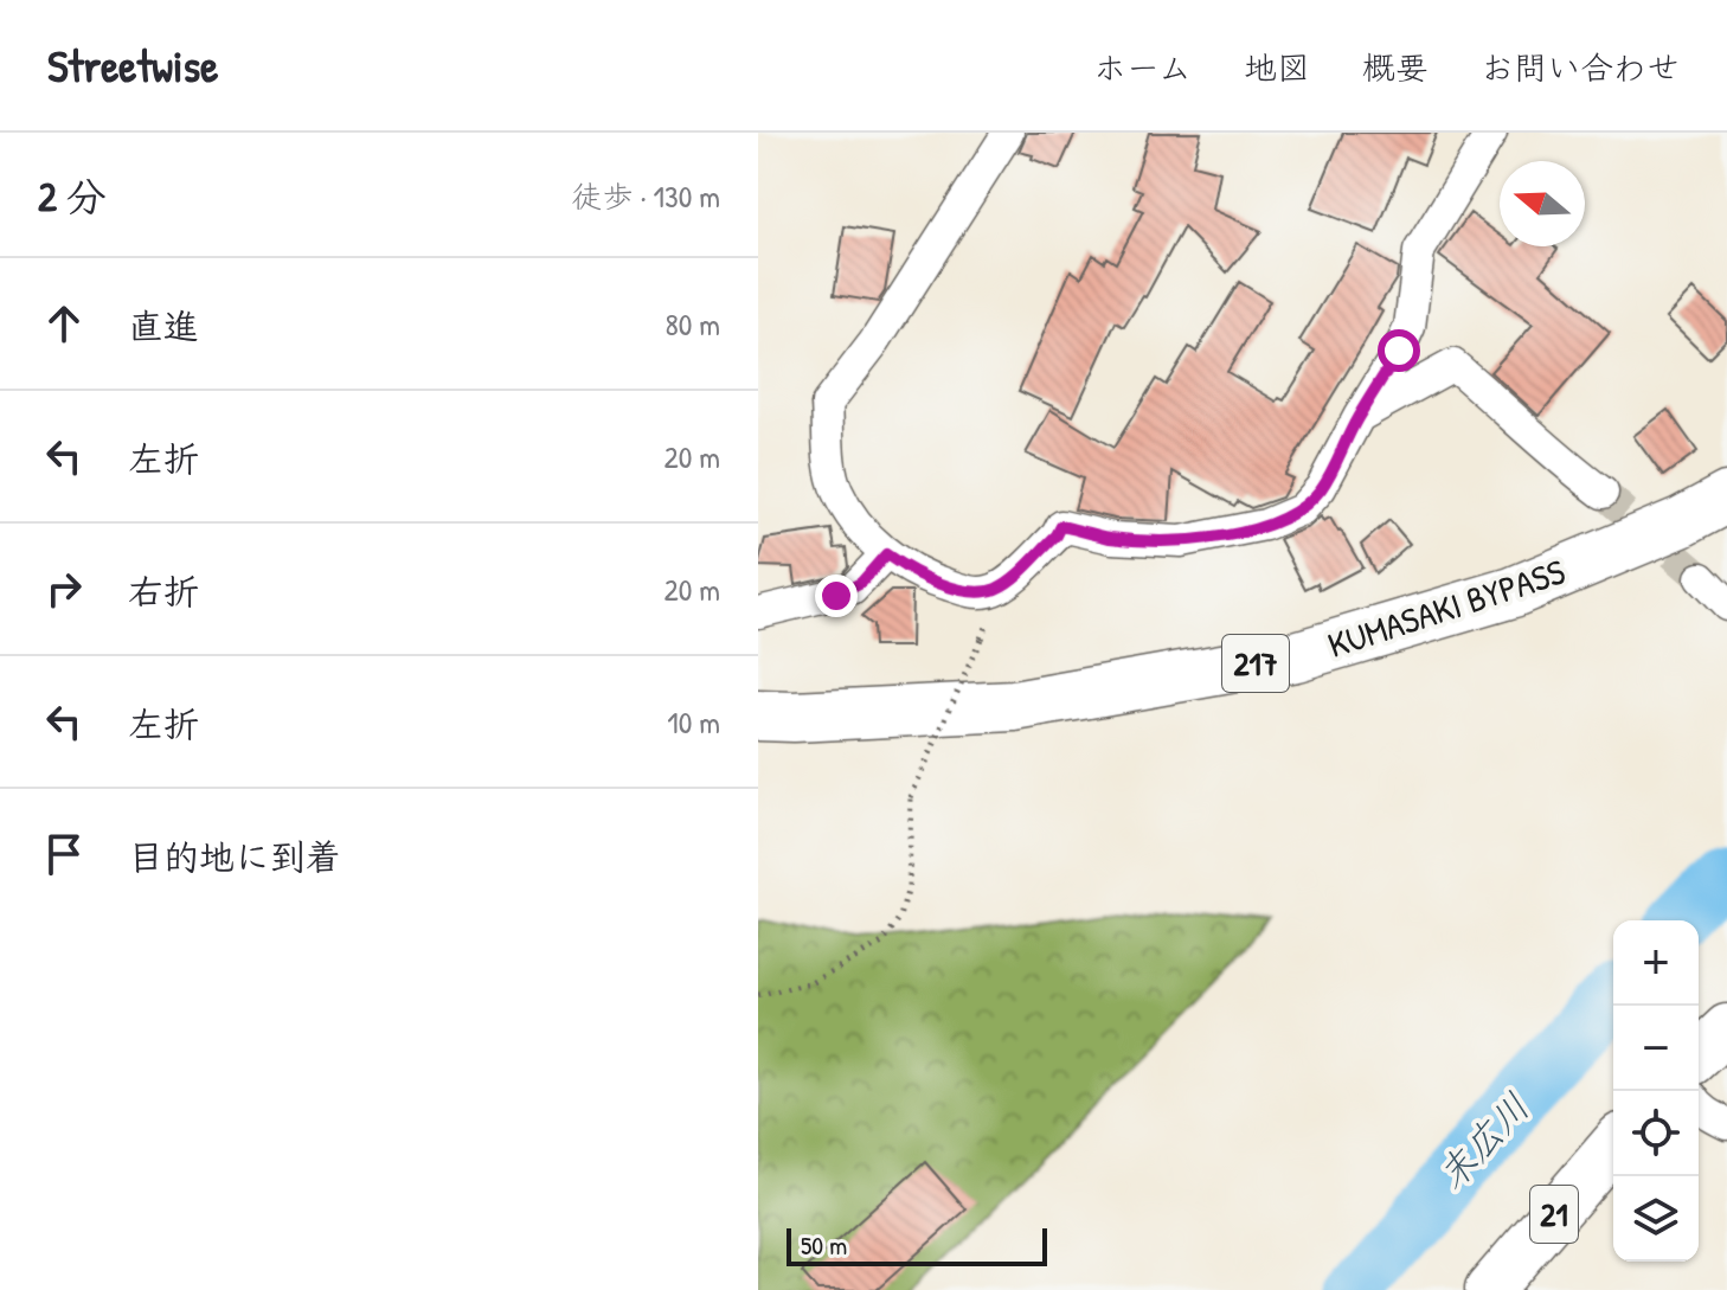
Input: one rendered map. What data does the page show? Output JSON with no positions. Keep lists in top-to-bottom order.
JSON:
{
  "streets": {
    "highway": ["KUMASAKI BYPASS", "217"],
    "main road": ["21"]
  },
  "water": ["末広川"],
  "scale_bar": "50 m",
  "north": "left",
  "page": {
    "header": "Streetwise",
    "nav": [
      "ホーム",
      "地図",
      "概要",
      "お問い合わせ"
    ],
    "heading": ["2 分", "徒歩 · 130 m"],
    "list": [
      ["直進", "80 m"],
      ["左折", "20 m"],
      ["右折", "20 m"],
      ["左折", "10 m"],
      "目的地に到着"
    ],
    "map_buttons": ["+", "−"],
    "scale": "50 m"
  }
}
